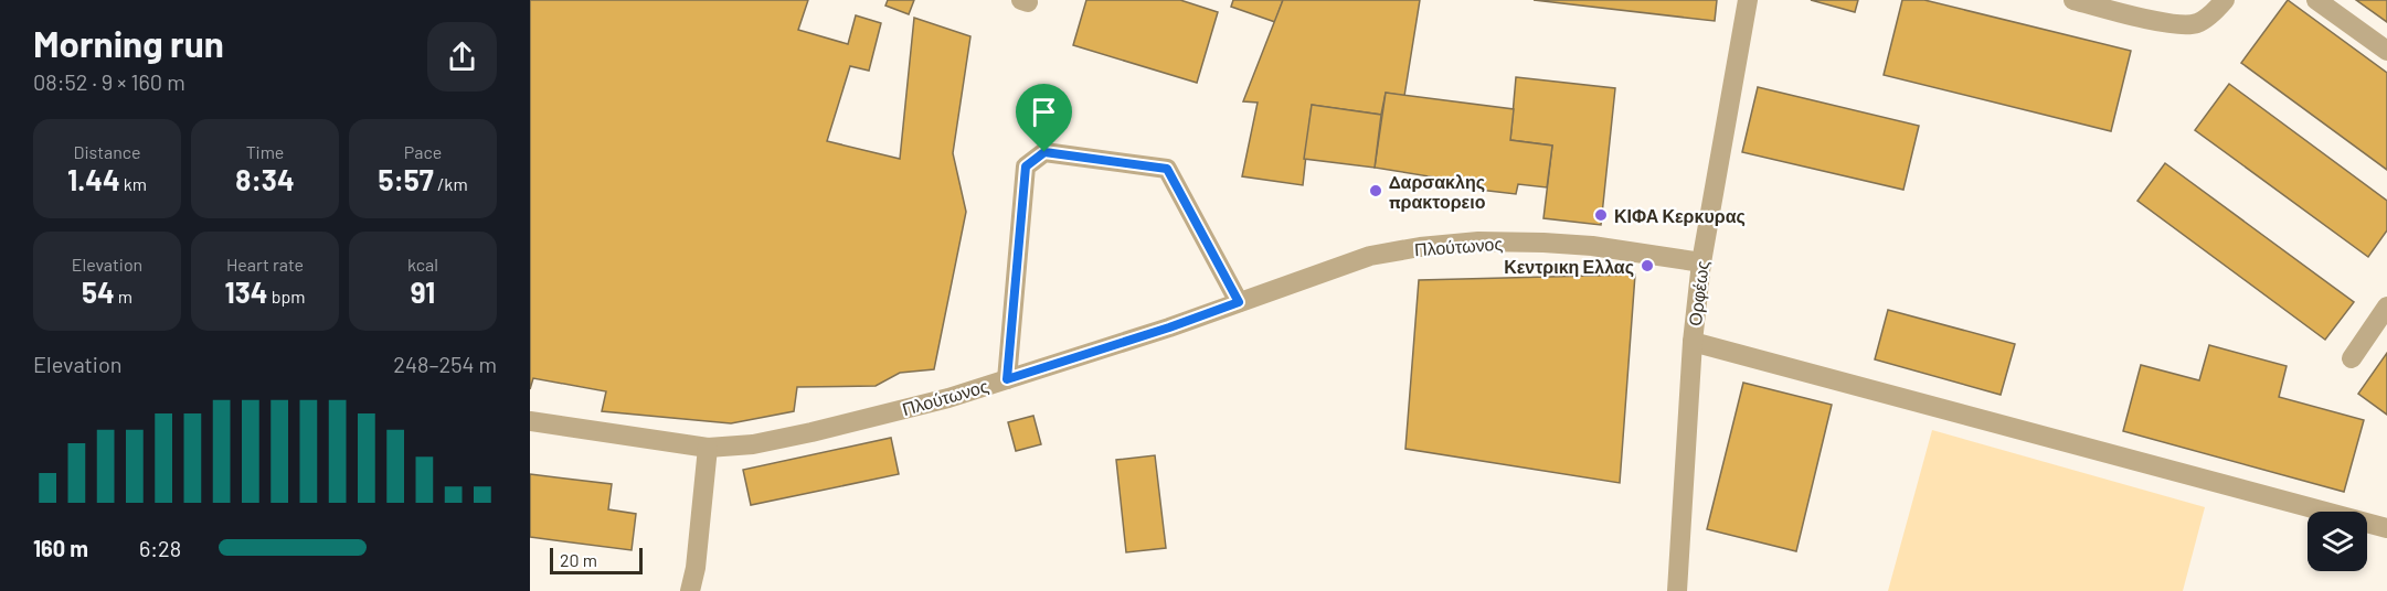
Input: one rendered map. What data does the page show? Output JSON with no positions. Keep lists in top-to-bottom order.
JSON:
{
  "streets": {
    "street": ["Πλούτωνος", "Ορφέως"]
  },
  "crossings": [
    ["Πλούτωνος", "Ορφέως"]
  ],
  "places": ["Δαρσακλης πρακτορειο", "ΚΙΦΑ Κερκυρας", "Κεντρικη Ελλας"],
  "scale_bar": "20 m",
  "page": {
    "heading": ["Morning run", "08:52 · 9 × 160 m"],
    "stats": [
      ["Distance", "1.44 km"],
      ["Time", "8:34"],
      ["Pace", "5:57 /km"],
      ["Elevation", "54 m"],
      ["Heart rate", "134 bpm"],
      ["kcal", "91"]
    ],
    "chart": ["Elevation", "248–254 m"],
    "list": [
      {
        "name": "160 m",
        "note": "6:28"
      }
    ],
    "scale": "20 m"
  }
}
